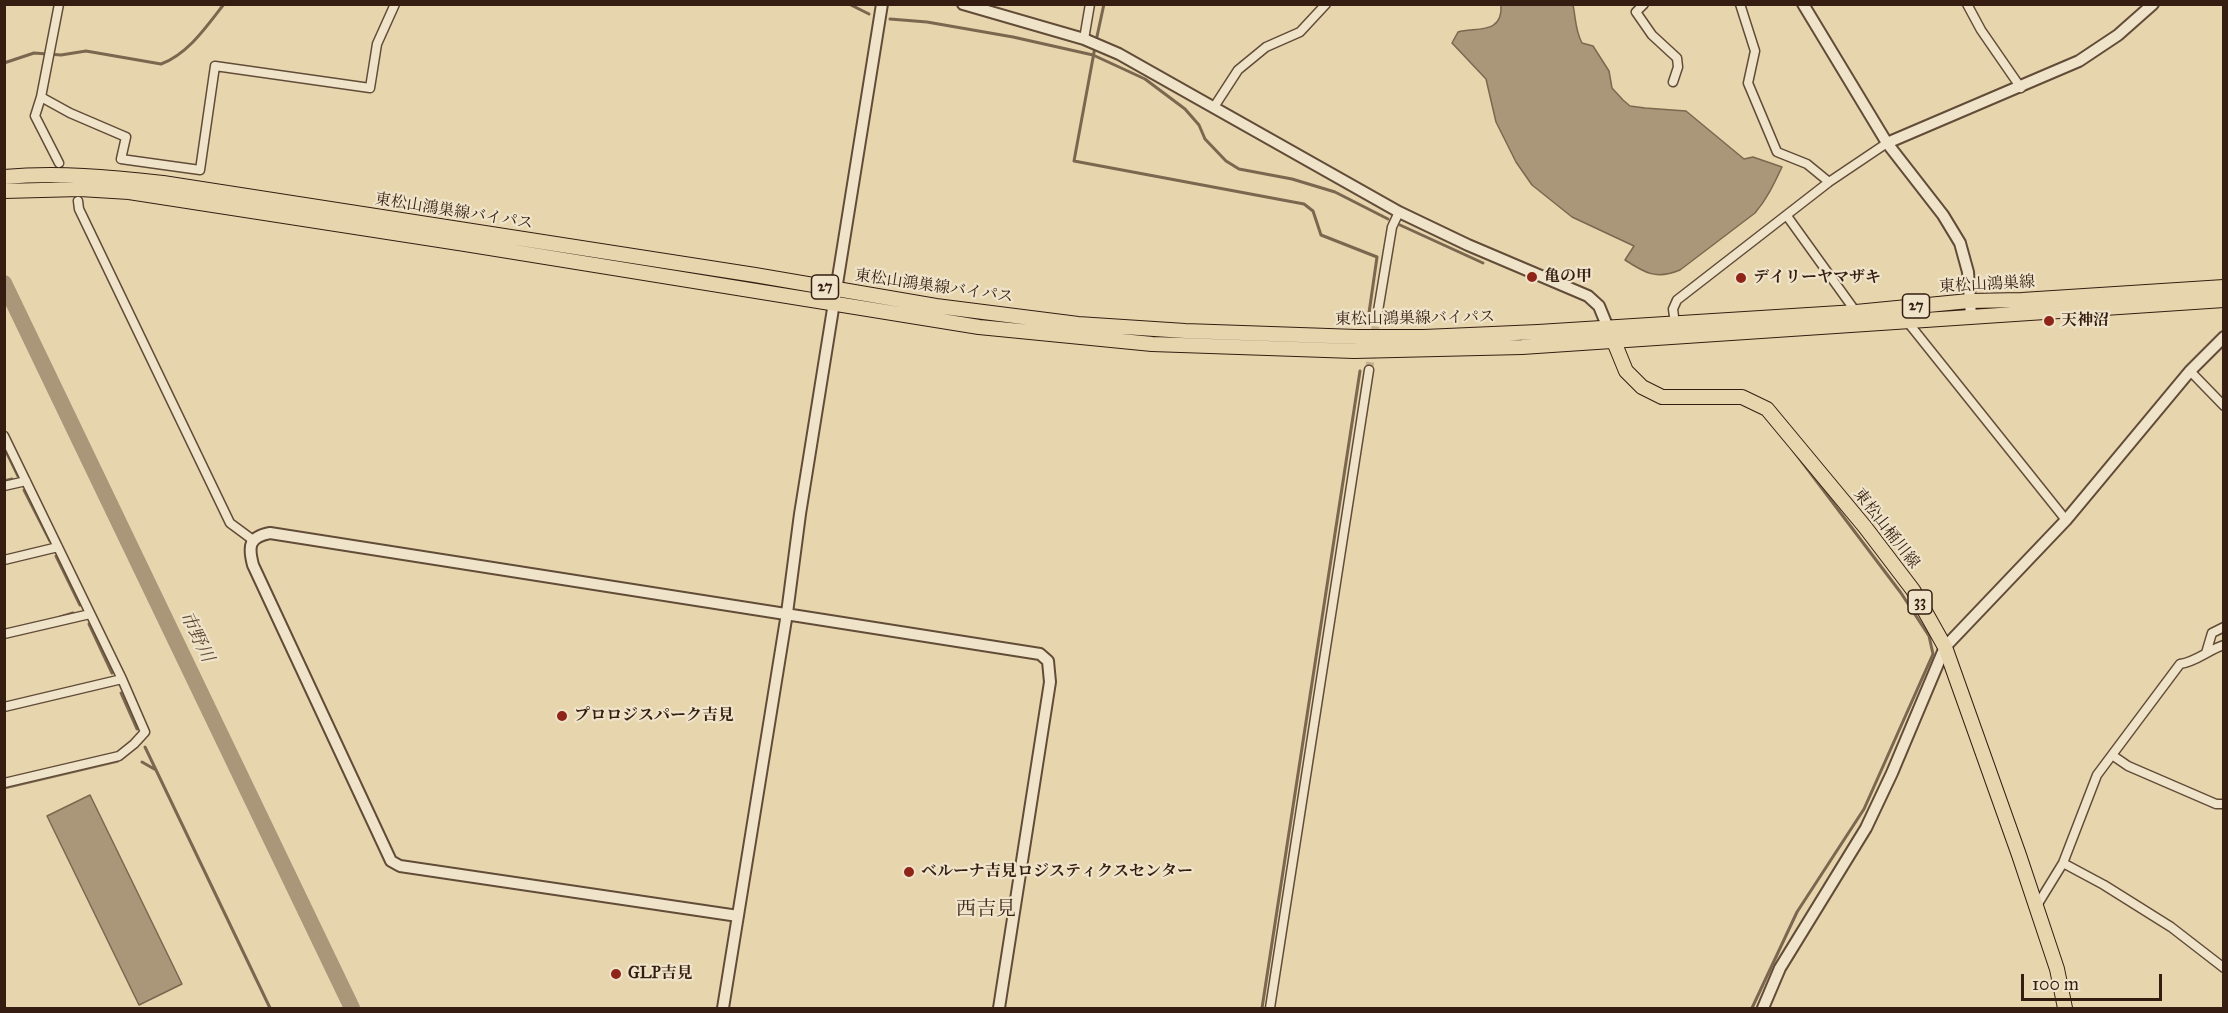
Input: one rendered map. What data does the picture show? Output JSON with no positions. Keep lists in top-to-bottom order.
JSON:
{
  "streets": {
    "main road": [
      "東松山鴻巣線バイパス",
      "東松山鴻巣線",
      "27",
      "東松山桶川線",
      "33"
    ]
  },
  "crossings": [
    ["東松山鴻巣線バイパス", "東松山鴻巣線"],
    ["東松山鴻巣線バイパス", "東松山桶川線"],
    ["東松山鴻巣線", "東松山桶川線"]
  ],
  "districts": ["西吉見"],
  "water": ["市野川"],
  "places": [
    "亀の甲",
    "デイリーヤマザキ",
    "天神沼",
    "プロロジスパーク吉見",
    "ベルーナ吉見ロジスティクスセンター",
    "GLP吉見"
  ],
  "scale_bar": "100 m"
}
